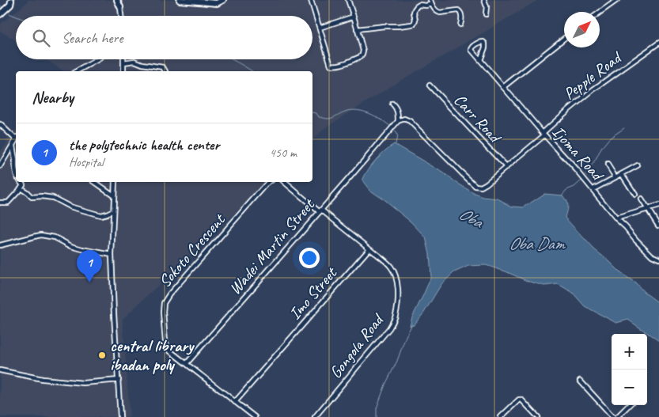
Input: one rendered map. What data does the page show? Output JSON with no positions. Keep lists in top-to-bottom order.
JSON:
{
  "streets": {
    "street": [
      "Pepple Road",
      "Carr Road",
      "Ijoma Road",
      "Wadei Martin Street",
      "Sokoto Crescent",
      "Imo Street",
      "Gongola Road"
    ]
  },
  "crossings": [
    ["Pepple Road", "Carr Road"],
    ["Pepple Road", "Ijoma Road"],
    ["Pepple Road", "Wadei Martin Street"],
    ["Wadei Martin Street", "Sokoto Crescent"],
    ["Imo Street", "Gongola Road"]
  ],
  "water": ["Oba", "Oba Dam"],
  "places": ["central library ibadan poly"],
  "north": "top right",
  "page": {
    "search": "Search here",
    "heading": "Nearby",
    "list": [
      {
        "mark": "1",
        "name": "the polytechnic health center",
        "note": "Hospital",
        "value": "450 m"
      }
    ],
    "pins": "1",
    "map_buttons": ["+", "−"]
  }
}
